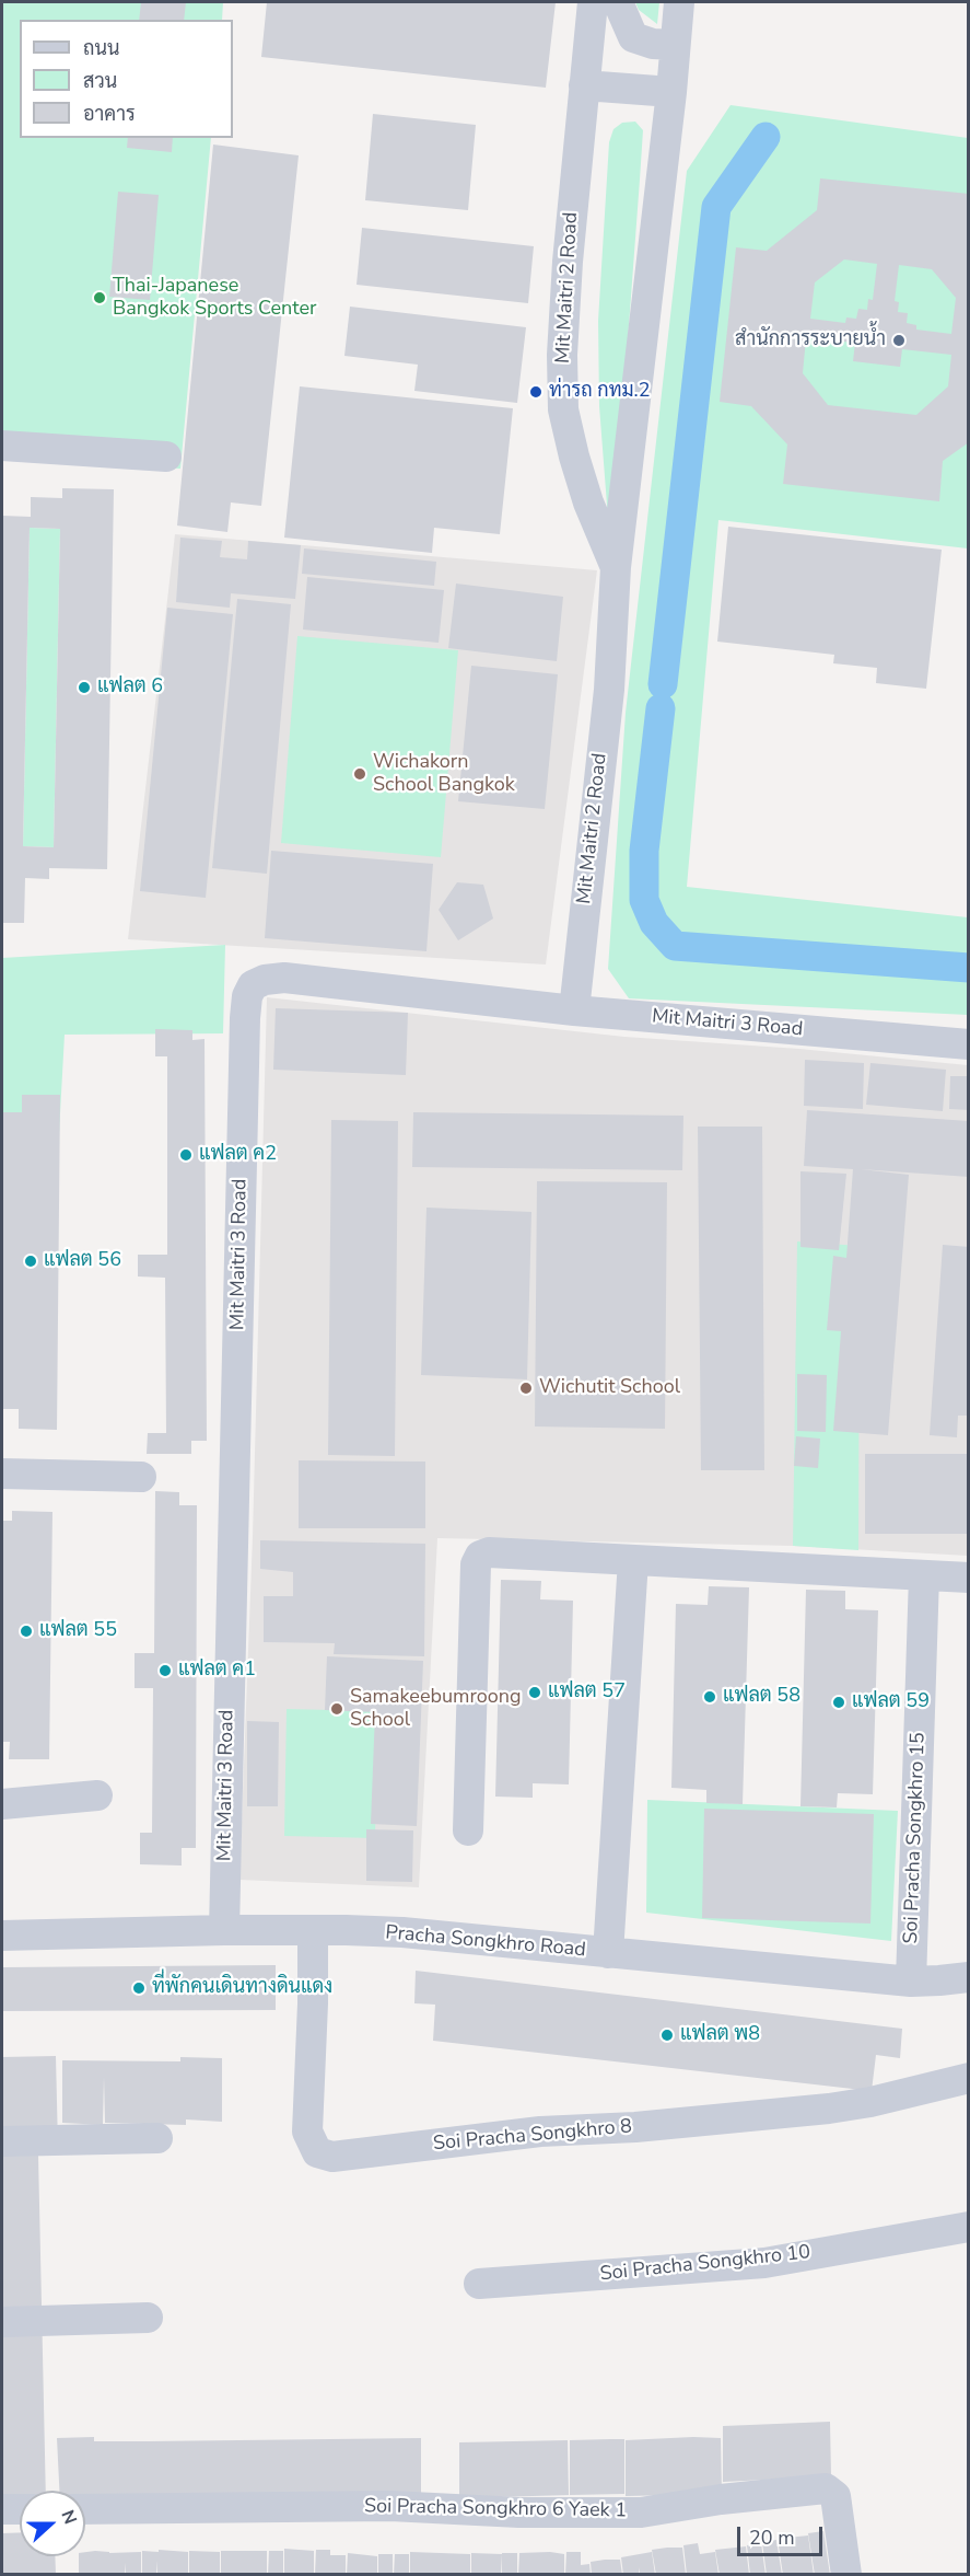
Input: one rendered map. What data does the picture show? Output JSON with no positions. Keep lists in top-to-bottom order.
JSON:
{
  "streets": {
    "street": [
      "Mit Maitri 2 Road",
      "Mit Maitri 3 Road",
      "Soi Pracha Songkhro 15",
      "Pracha Songkhro Road",
      "Soi Pracha Songkhro 8",
      "Soi Pracha Songkhro 10",
      "Soi Pracha Songkhro 6 Yaek 1"
    ]
  },
  "crossings": [
    ["Mit Maitri 2 Road", "Mit Maitri 3 Road"],
    ["Mit Maitri 3 Road", "Pracha Songkhro Road"],
    ["Soi Pracha Songkhro 15", "Pracha Songkhro Road"],
    ["Pracha Songkhro Road", "Soi Pracha Songkhro 8"]
  ],
  "places": [
    "Thai-Japanese Bangkok Sports Center",
    "สำนักการระบายน้ำ",
    "ท่ารถ กทม.2",
    "แฟลต 6",
    "Wichakorn School Bangkok",
    "แฟลต ค2",
    "แฟลต 56",
    "Wichutit School",
    "แฟลต 55",
    "แฟลต ค1",
    "แฟลต 57",
    "แฟลต 58",
    "แฟลต 59",
    "Samakeebumroong School",
    "ที่พักคนเดินทางดินแดง",
    "แฟลต พ8"
  ],
  "legend": ["ถนน", "สวน", "อาคาร"],
  "scale_bar": "20 m",
  "north": "right"
}
